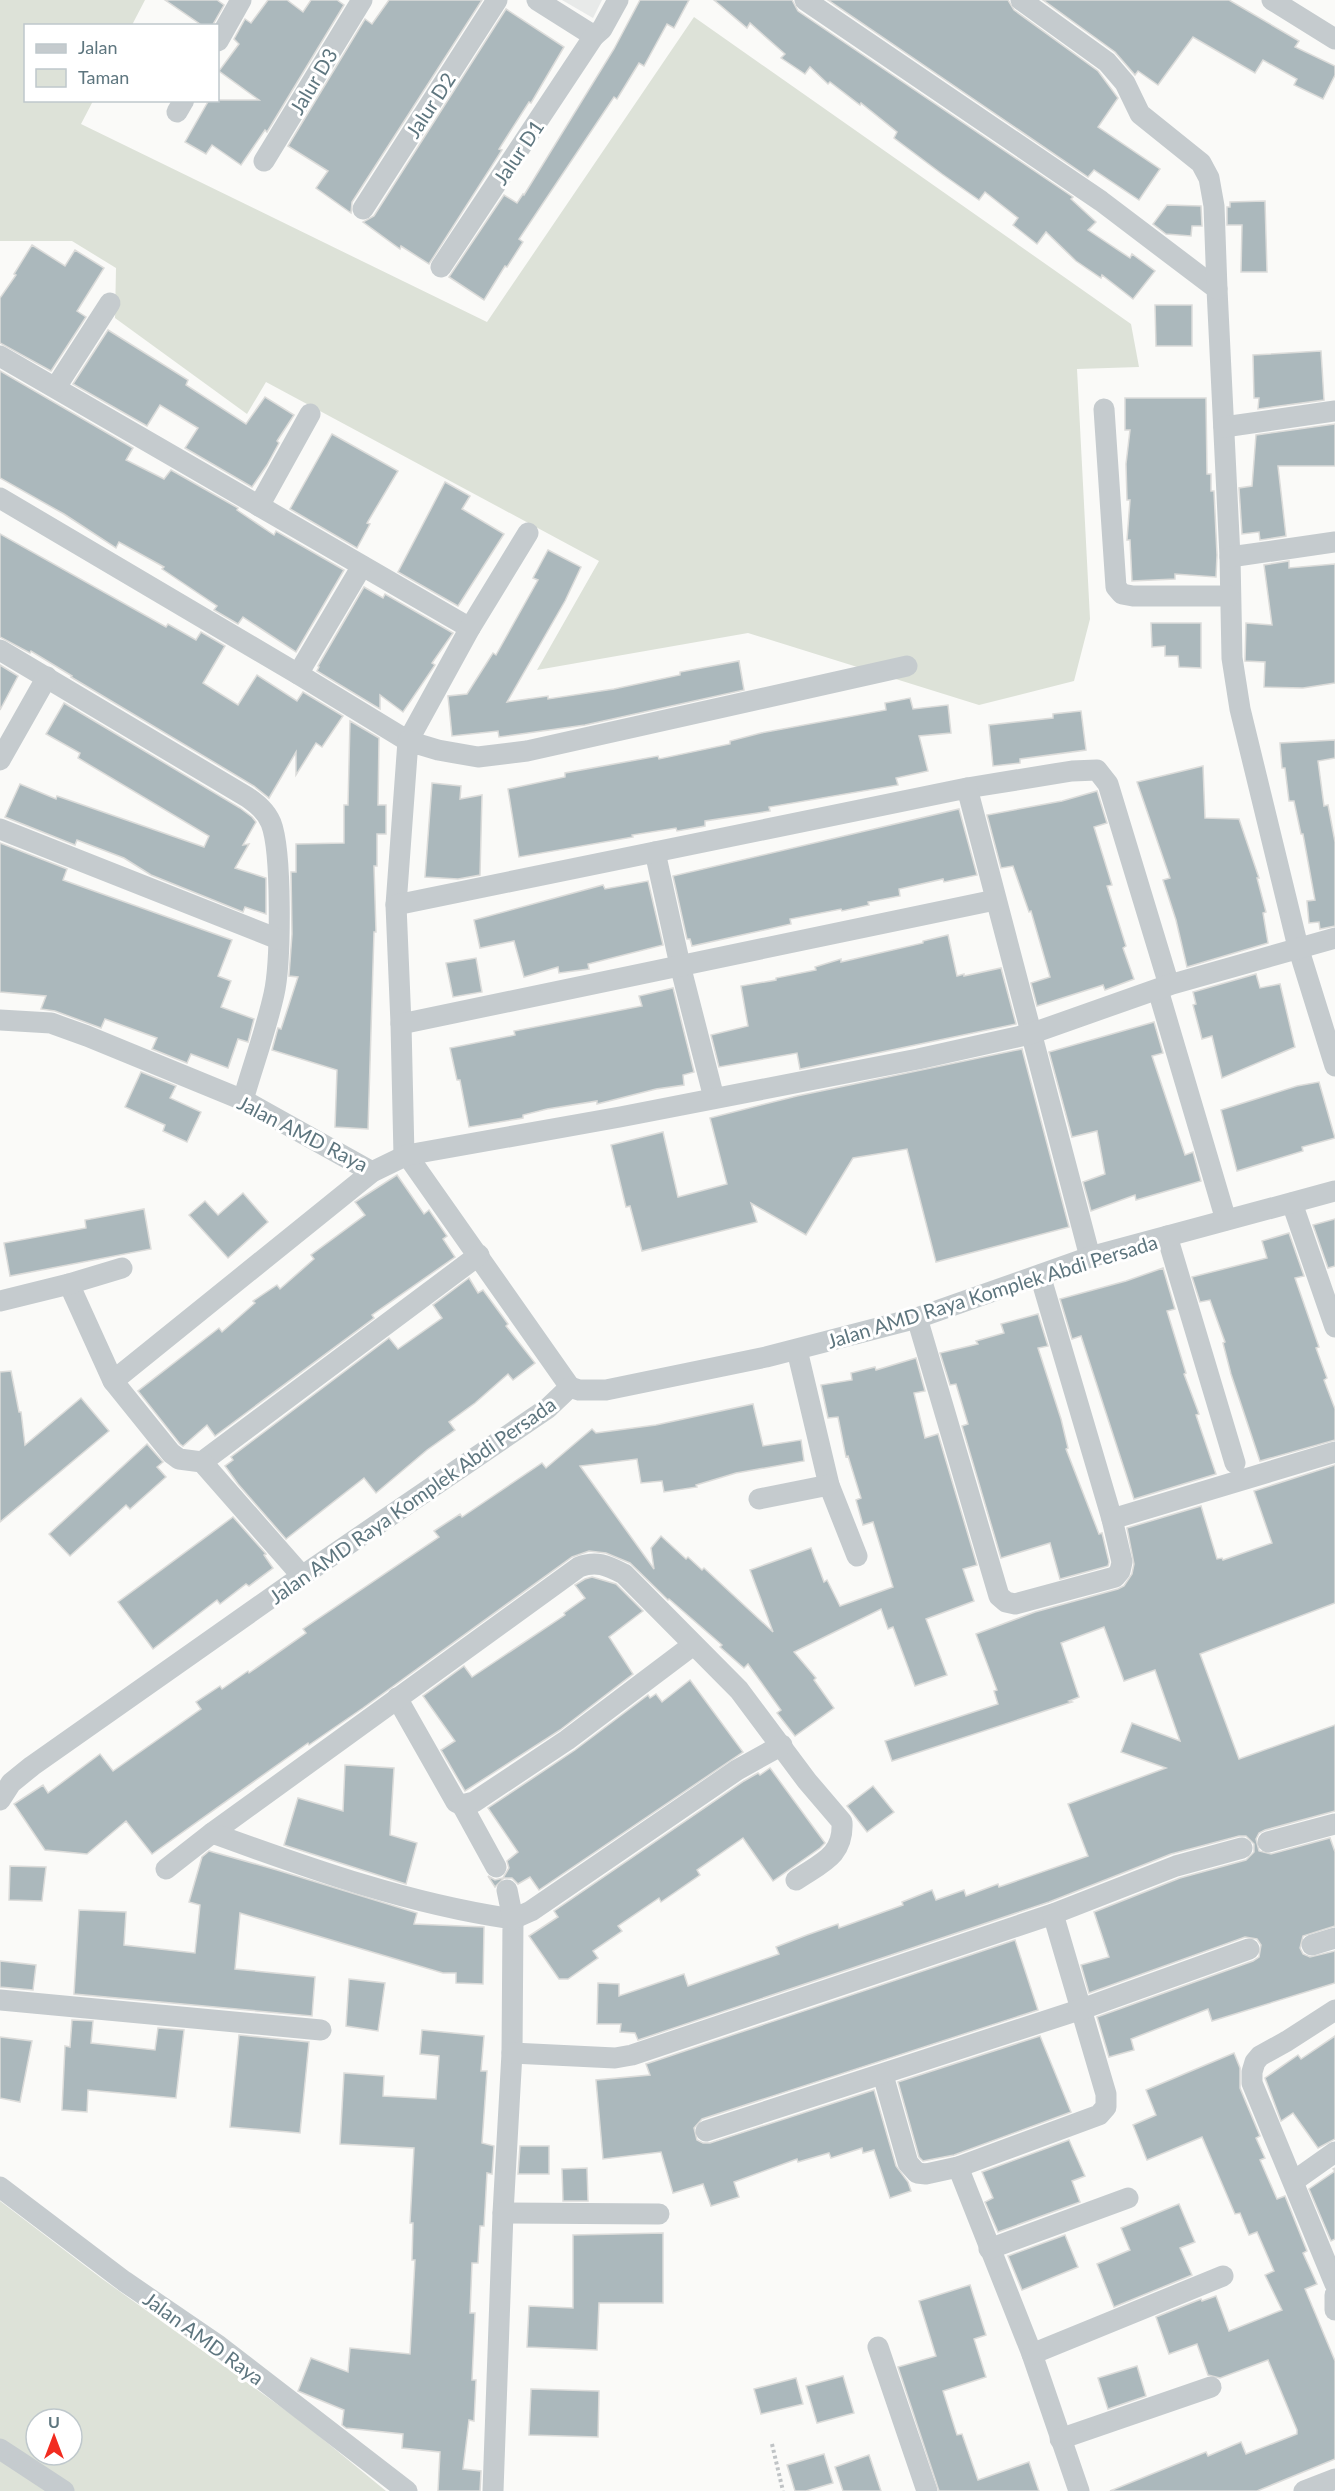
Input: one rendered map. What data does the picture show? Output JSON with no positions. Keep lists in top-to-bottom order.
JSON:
{
  "streets": {
    "street": [
      "Jalur D3",
      "Jalur D2",
      "Jalur D1",
      "Jalan AMD Raya",
      "Jalan AMD Raya Komplek Abdi Persada"
    ]
  },
  "legend": ["Jalan", "Taman"],
  "north": "top"
}
